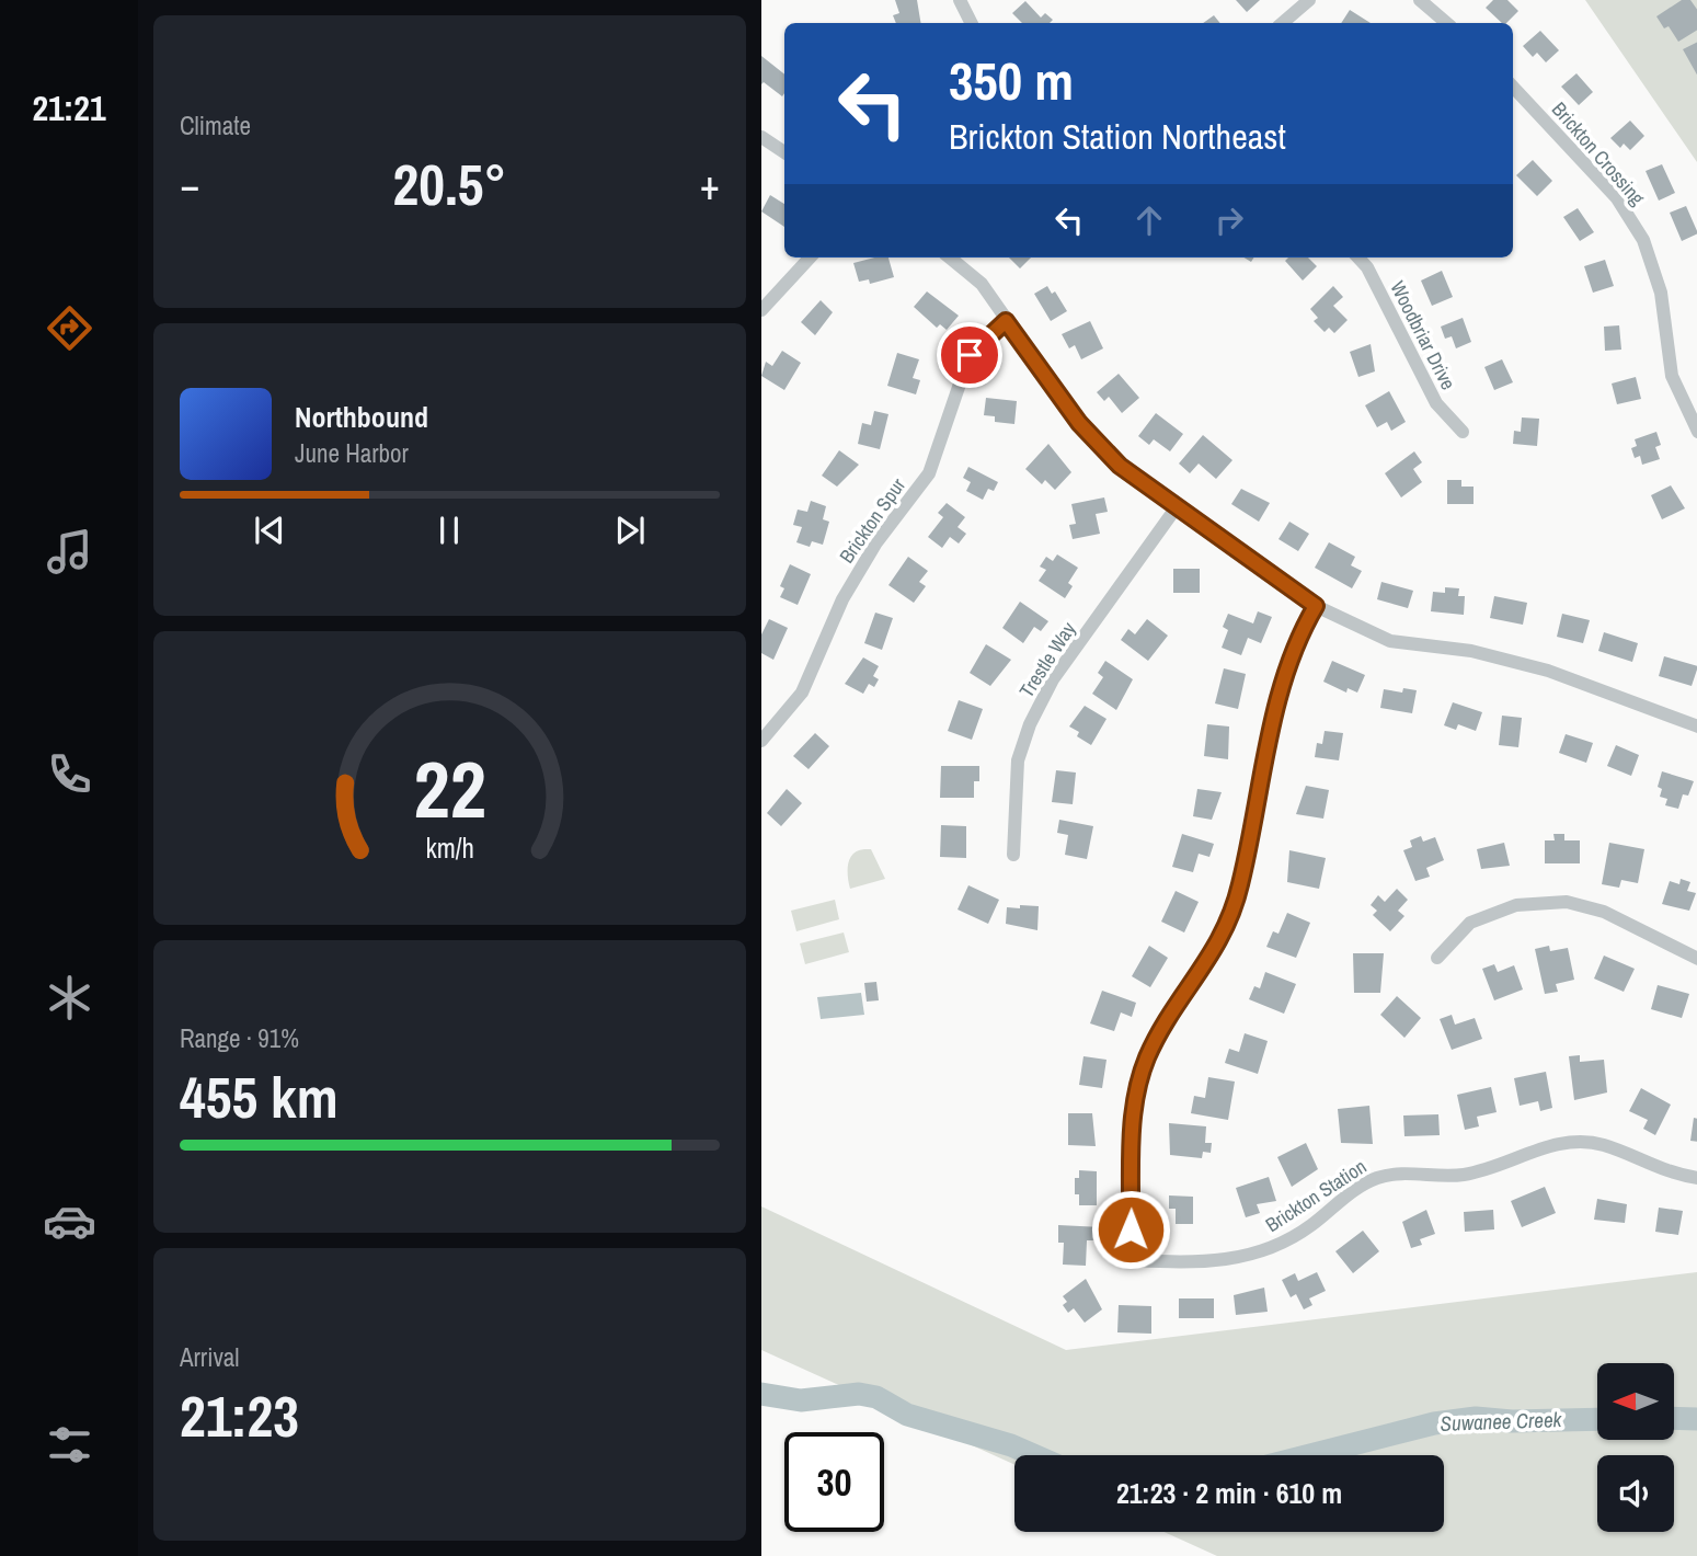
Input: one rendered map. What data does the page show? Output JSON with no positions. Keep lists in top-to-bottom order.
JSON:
{
  "streets": {
    "street": [
      "Brickton Crossing",
      "Woodbriar Drive",
      "Brickton Spur",
      "Trestle Way",
      "Brickton Station"
    ]
  },
  "water": ["Suwanee Creek"],
  "north": "left",
  "page": {
    "tabs": "21:21",
    "tile": [
      "Climate",
      ["Range · 91%", "455 km"],
      ["Arrival", "21:23"]
    ],
    "turn": ["350 m", "Brickton Station Northeast"],
    "heat": ["−", "20.5°", "+"],
    "song": ["Northbound", "June Harbor"],
    "limit": "30",
    "trip": "21:23 · 2 min · 610 m",
    "gauge": ["22", "km/h"]
  }
}
